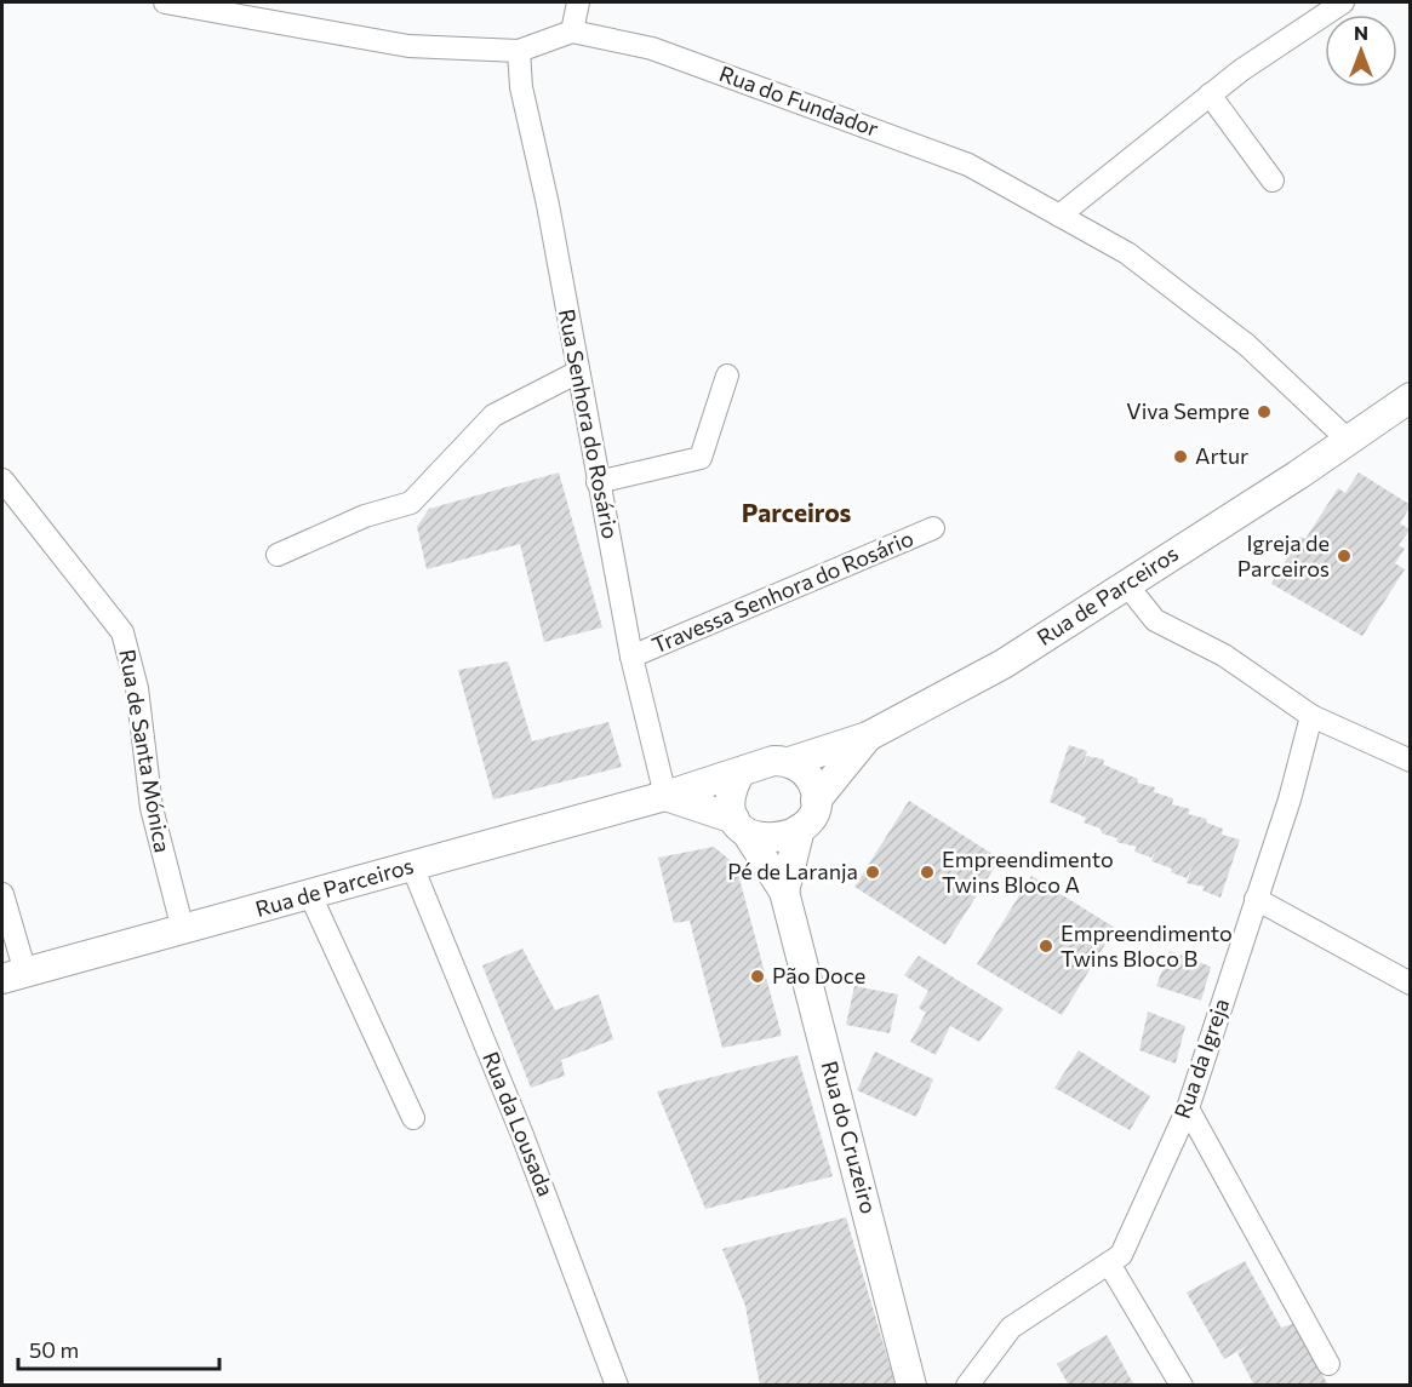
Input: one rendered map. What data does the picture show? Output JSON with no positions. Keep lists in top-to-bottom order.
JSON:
{
  "streets": {
    "main road": ["Rua de Parceiros", "Rua do Cruzeiro"],
    "street": [
      "Rua do Fundador",
      "Rua Senhora do Rosário",
      "Travessa Senhora do Rosário",
      "Rua de Santa Mónica",
      "Rua da Igreja",
      "Rua da Lousada"
    ]
  },
  "crossings": [
    ["Rua do Fundador", "Rua de Parceiros"],
    ["Rua Senhora do Rosário", "Travessa Senhora do Rosário"],
    ["Rua Senhora do Rosário", "Rua de Parceiros"],
    ["Rua de Parceiros", "Rua de Santa Mónica"],
    ["Rua de Parceiros", "Rua da Lousada"],
    ["Rua de Parceiros", "Rua do Cruzeiro"]
  ],
  "districts": ["Parceiros"],
  "places": [
    "Viva Sempre",
    "Artur",
    "Igreja de Parceiros",
    "Pé de Laranja",
    "Empreendimento Twins Bloco A",
    "Empreendimento Twins Bloco B",
    "Pão Doce"
  ],
  "scale_bar": "50 m",
  "north": "top"
}
